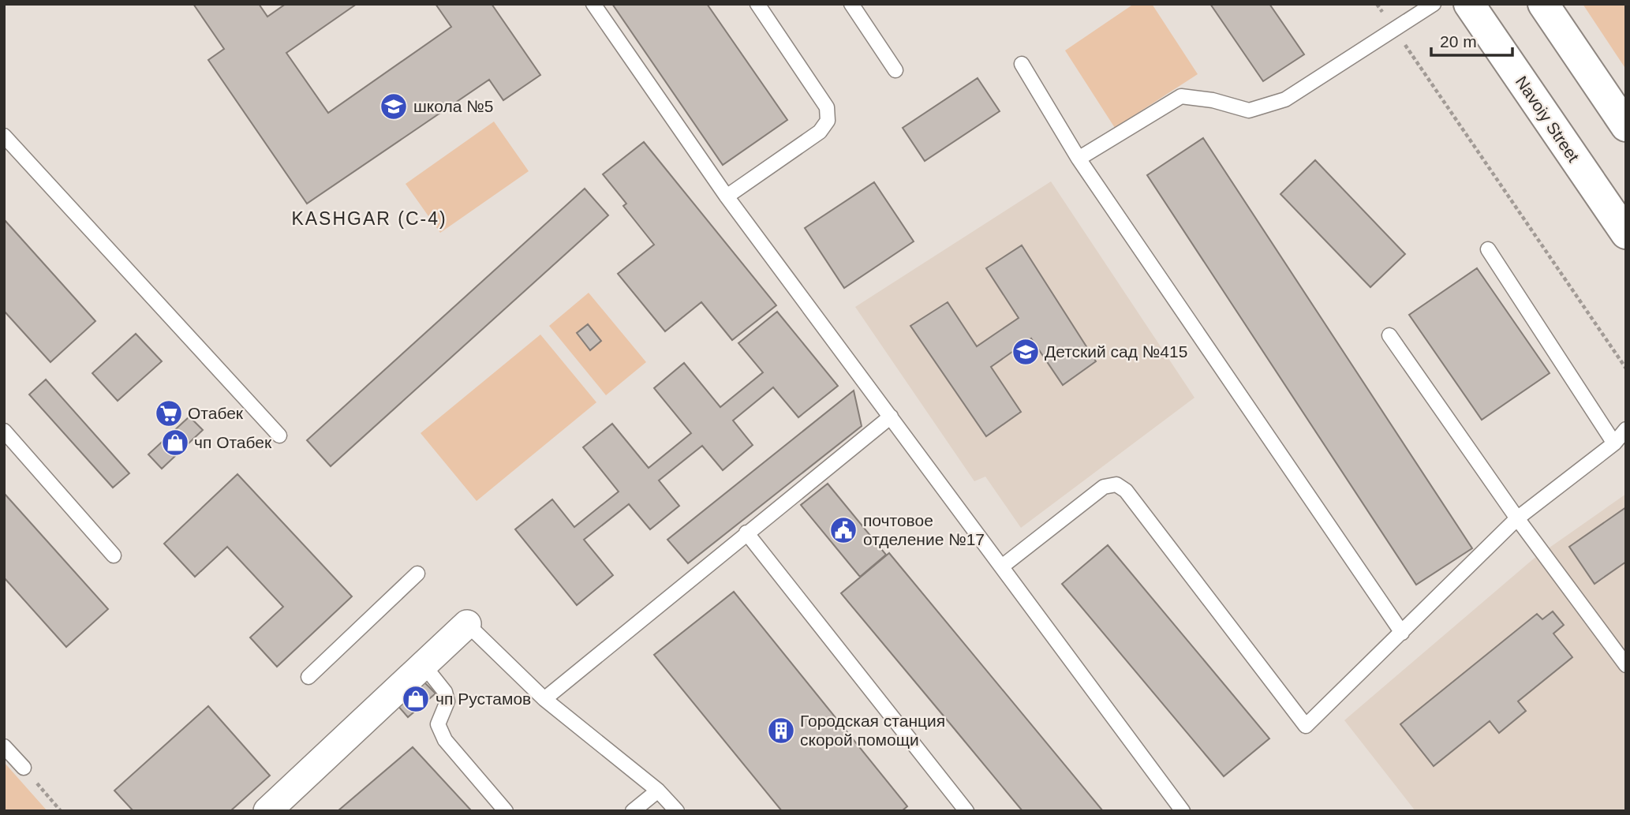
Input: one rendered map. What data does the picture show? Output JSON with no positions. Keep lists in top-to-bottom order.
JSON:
{
  "streets": {
    "main road": ["Navoiy Street"]
  },
  "districts": ["KASHGAR (C-4)"],
  "places": {
    "school or university": ["школа №5", "Детский сад №415"],
    "supermarket": ["Отабек"],
    "shop": ["чп Отабек", "чп Рустамов"],
    "public building": ["почтовое отделение №17"],
    "building": ["Городская станция скорой помощи"]
  },
  "scale_bar": "20 m"
}
